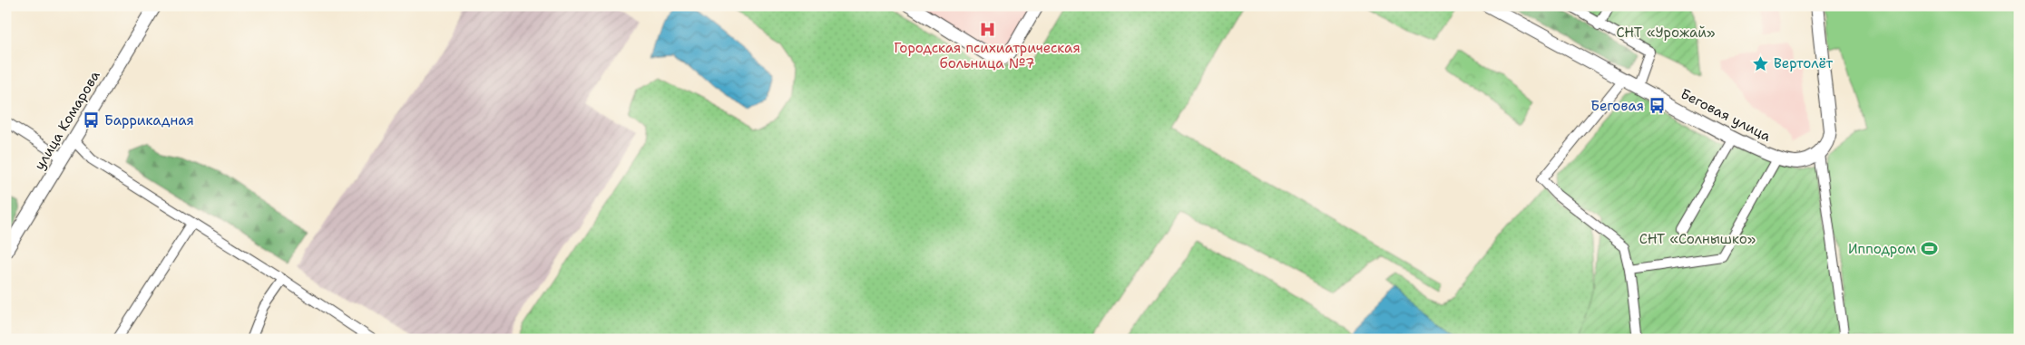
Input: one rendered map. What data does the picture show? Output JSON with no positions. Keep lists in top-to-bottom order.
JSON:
{
  "streets": {
    "street": ["Беговая улица", "улица Комарова"]
  },
  "parks": ["СНТ «Урожай»", "СНТ «Солнышко»"],
  "places": {
    "hospital": ["Городская психиатрическая больница №7"],
    "place": ["Вертолёт"],
    "bus stop": ["Беговая", "Баррикадная"],
    "sports": ["Ипподром"]
  }
}
